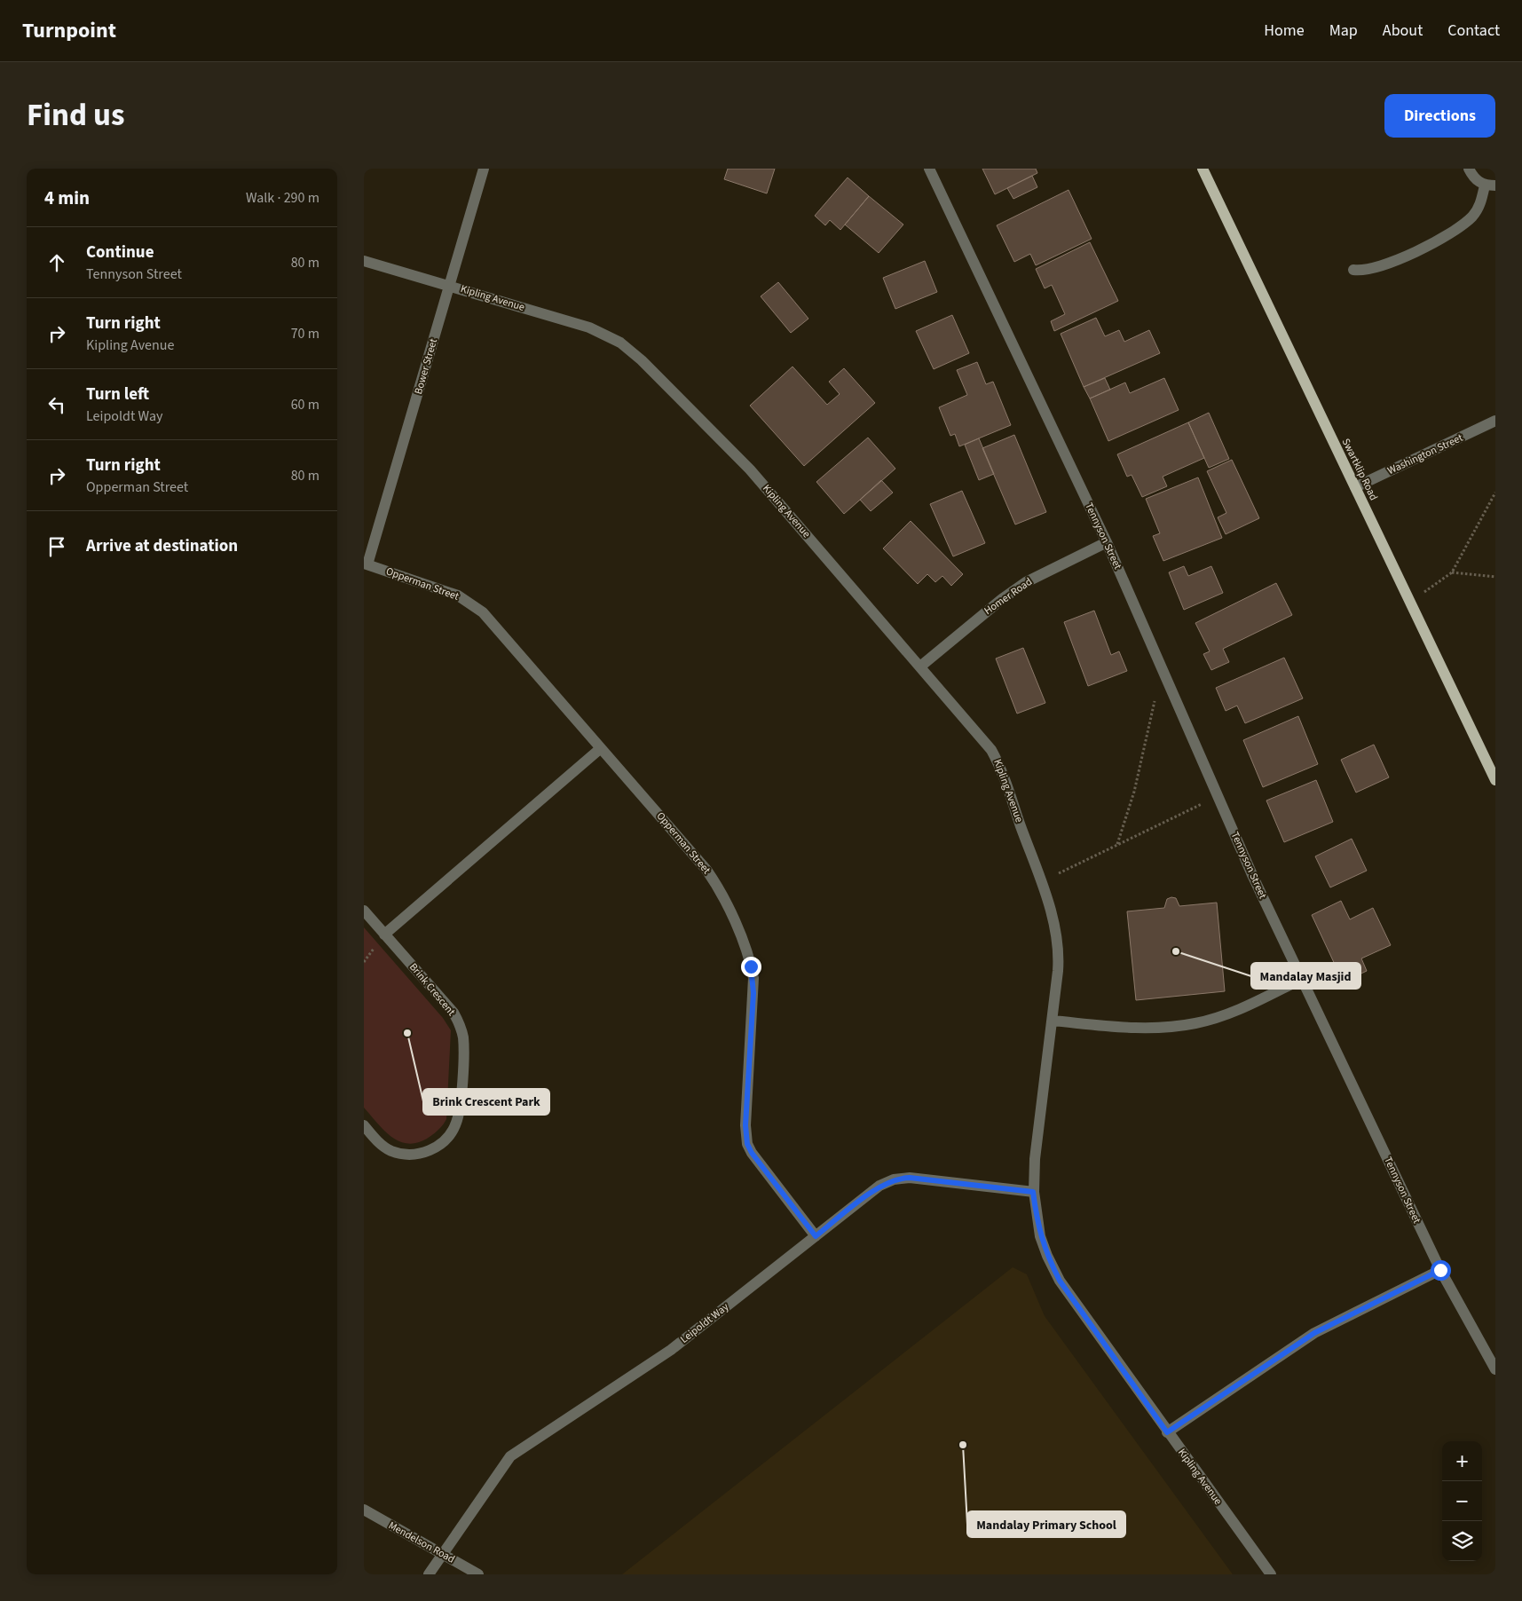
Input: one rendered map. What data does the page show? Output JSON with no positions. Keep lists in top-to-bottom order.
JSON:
{
  "streets": {
    "main road": ["Swartklip Road"],
    "street": [
      "Kipling Avenue",
      "Bower Street",
      "Washington Street",
      "Tennyson Street",
      "Opperman Street",
      "Homer Road",
      "Brink Crescent",
      "Leipoldt Way",
      "Mendelson Road"
    ]
  },
  "crossings": [
    ["Kipling Avenue", "Bower Street"],
    ["Kipling Avenue", "Homer Road"],
    ["Kipling Avenue", "Leipoldt Way"],
    ["Bower Street", "Opperman Street"],
    ["Washington Street", "Swartklip Road"],
    ["Tennyson Street", "Homer Road"],
    ["Opperman Street", "Leipoldt Way"],
    ["Leipoldt Way", "Mendelson Road"]
  ],
  "places": ["Mandalay Masjid", "Brink Crescent Park", "Mandalay Primary School"],
  "page": {
    "header": "Turnpoint",
    "nav": [
      "Home",
      "Map",
      "About",
      "Contact"
    ],
    "title": "Find us",
    "buttons": "Directions",
    "heading": ["4 min", "Walk · 290 m"],
    "list": [
      ["Continue", "Tennyson Street", "80 m"],
      ["Turn right", "Kipling Avenue", "70 m"],
      ["Turn left", "Leipoldt Way", "60 m"],
      ["Turn right", "Opperman Street", "80 m"],
      "Arrive at destination"
    ],
    "map_buttons": ["+", "−"]
  }
}
